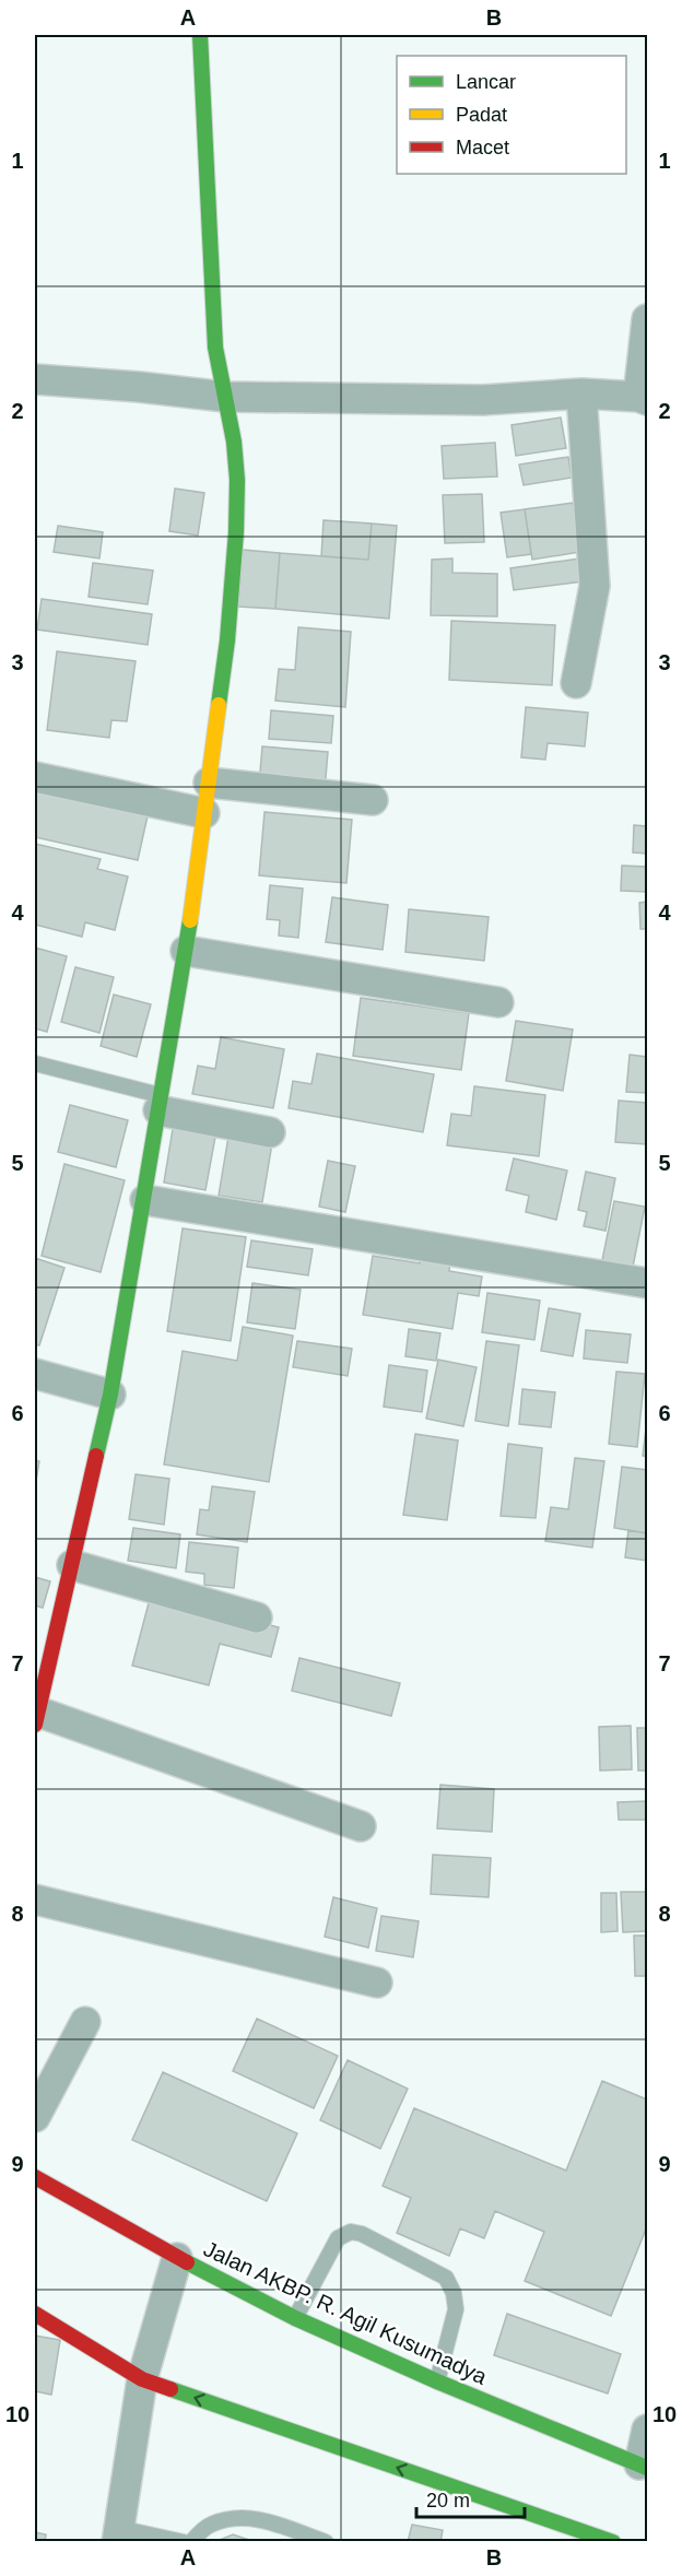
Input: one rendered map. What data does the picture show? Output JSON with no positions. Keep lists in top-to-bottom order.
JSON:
{
  "streets": {
    "street": ["Jalan AKBP. R. Agil Kusumadya"]
  },
  "legend": ["Lancar", "Padat", "Macet"],
  "scale_bar": "20 m",
  "grid": {
    "columns": ["A", "B"],
    "rows": [
      "1",
      "2",
      "3",
      "4",
      "5",
      "6",
      "7",
      "8",
      "9",
      "10"
    ]
  }
}
